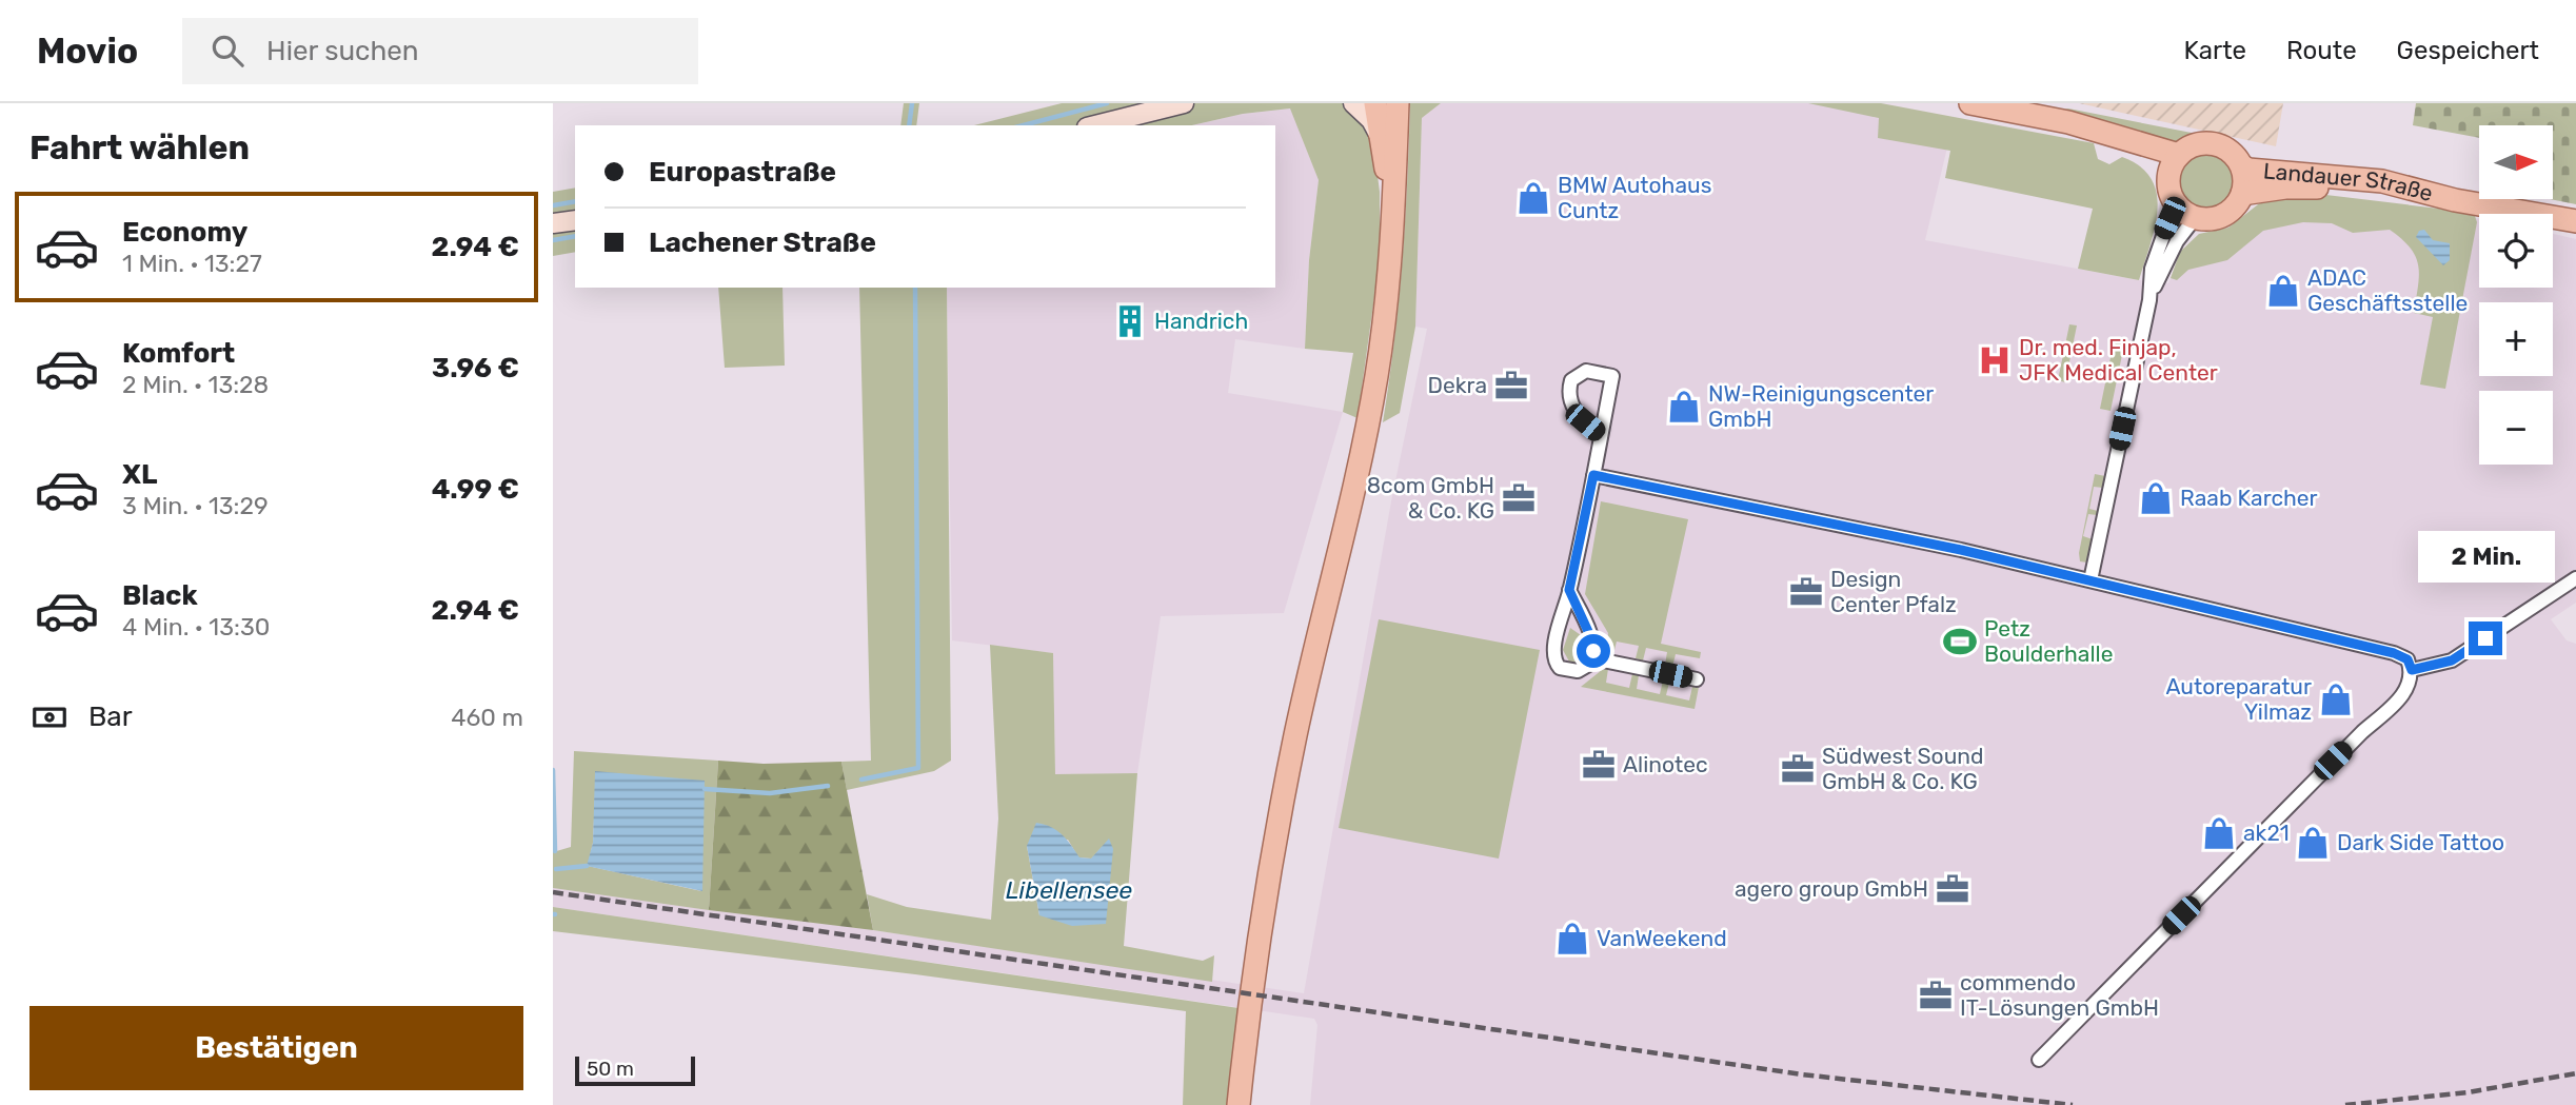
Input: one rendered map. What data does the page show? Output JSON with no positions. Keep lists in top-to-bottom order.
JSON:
{
  "streets": {
    "main road": ["Landauer Straße"]
  },
  "water": ["Libellensee"],
  "places": {
    "shop": [
      "BMW Autohaus Cuntz",
      "ADAC Geschäftsstelle",
      "NW-Reinigungscenter GmbH",
      "Raab Karcher",
      "Autoreparatur Yilmaz",
      "ak21",
      "Dark Side Tattoo",
      "VanWeekend"
    ],
    "building": ["Handrich"],
    "hospital": ["Dr. med. Finjap, JFK Medical Center"],
    "office": [
      "Dekra",
      "8com GmbH & Co. KG",
      "Design Center Pfalz",
      "Alinotec",
      "Südwest Sound GmbH & Co. KG",
      "agero group GmbH",
      "commendo IT-Lösungen GmbH"
    ],
    "sports": ["Petz Boulderhalle"]
  },
  "scale_bar": "50 m",
  "north": "right",
  "page": {
    "header": "Movio",
    "search": "Hier suchen",
    "nav": ["Karte", "Route", "Gespeichert"],
    "heading": "Fahrt wählen",
    "map_buttons": ["+", "−"],
    "banner": ["Europastraße", "Lachener Straße"],
    "list": [
      {
        "name": "Economy",
        "note": "1 Min. · 13:27",
        "value": "2.94 €"
      },
      {
        "name": "Komfort",
        "note": "2 Min. · 13:28",
        "value": "3.96 €"
      },
      {
        "name": "XL",
        "note": "3 Min. · 13:29",
        "value": "4.99 €"
      },
      {
        "name": "Black",
        "note": "4 Min. · 13:30",
        "value": "2.94 €"
      }
    ],
    "bubble": "2 Min.",
    "pay": ["Bar", "460 m"],
    "buttons": "Bestätigen",
    "scale": "50 m"
  }
}
